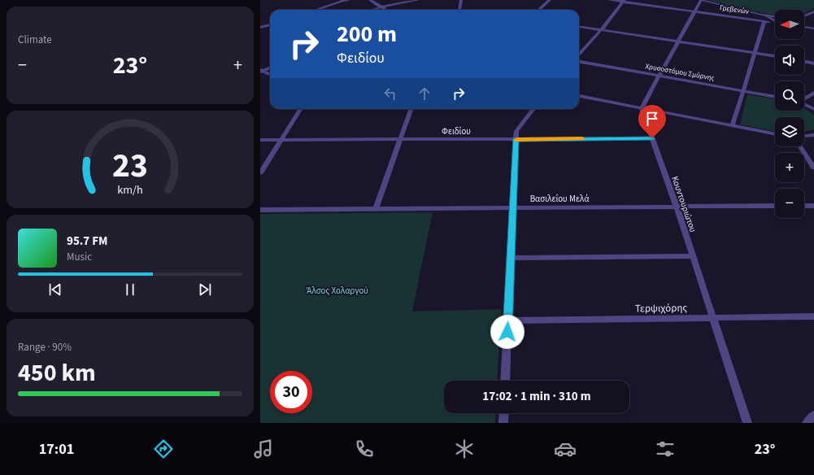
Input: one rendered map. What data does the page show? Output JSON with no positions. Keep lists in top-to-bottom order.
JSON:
{
  "streets": {
    "street": [
      "Γρεβενών",
      "Χρυσοστόμου Σμύρνης",
      "Φειδίου",
      "Βασιλείου Μελά",
      "Κουντουριώτου",
      "Τερψιχόρης"
    ]
  },
  "crossings": [
    ["Φειδίου", "Κουντουριώτου"],
    ["Βασιλείου Μελά", "Κουντουριώτου"],
    ["Κουντουριώτου", "Τερψιχόρης"]
  ],
  "parks": ["Άλσος Χολαργού"],
  "north": "left",
  "page": {
    "tile": [
      "Climate",
      ["Range · 90%", "450 km"]
    ],
    "map_buttons": ["+", "−"],
    "turn": ["200 m", "Φειδίου"],
    "heat": ["−", "23°", "+"],
    "song": ["95.7 FM", "Music"],
    "limit": "30",
    "trip": "17:02 · 1 min · 310 m",
    "tabs": ["17:01", "23°"],
    "gauge": ["23", "km/h"]
  }
}
